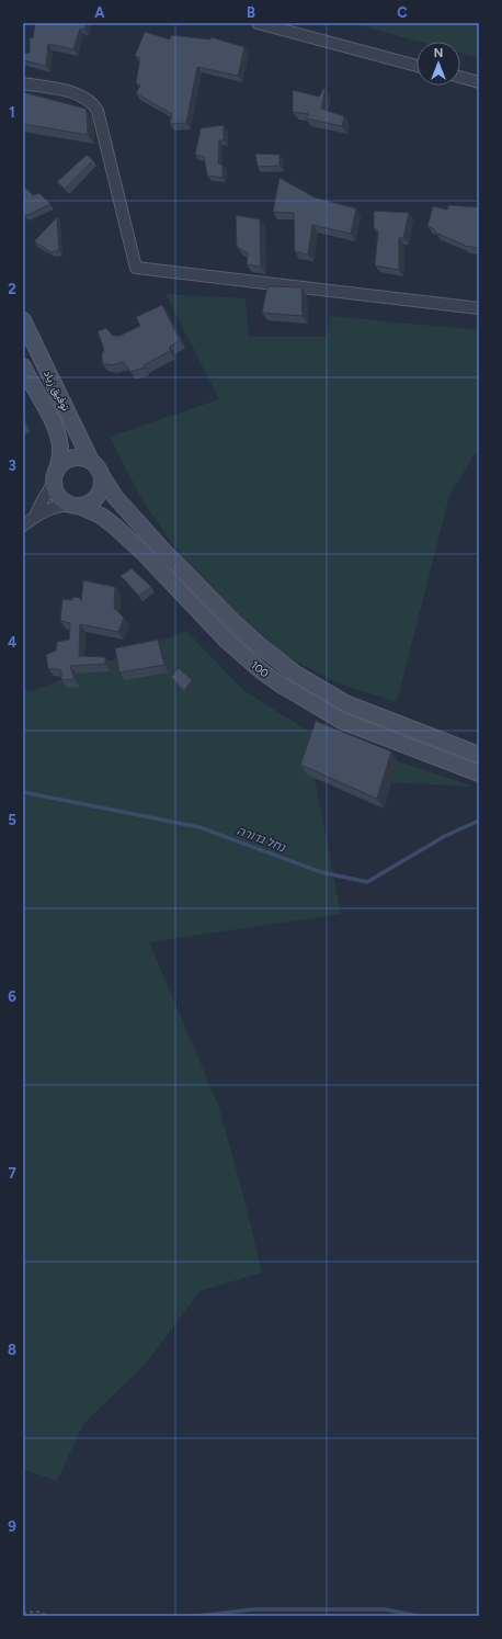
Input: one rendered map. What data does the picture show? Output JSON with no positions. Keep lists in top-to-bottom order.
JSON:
{
  "streets": {
    "main road": ["توفيق زياد", "100"]
  },
  "crossings": [
    ["توفيق زياد", "100"]
  ],
  "water": ["נחל גדורה"],
  "north": "top",
  "grid": {
    "columns": ["A", "B", "C"],
    "rows": [
      "1",
      "2",
      "3",
      "4",
      "5",
      "6",
      "7",
      "8",
      "9"
    ]
  }
}
